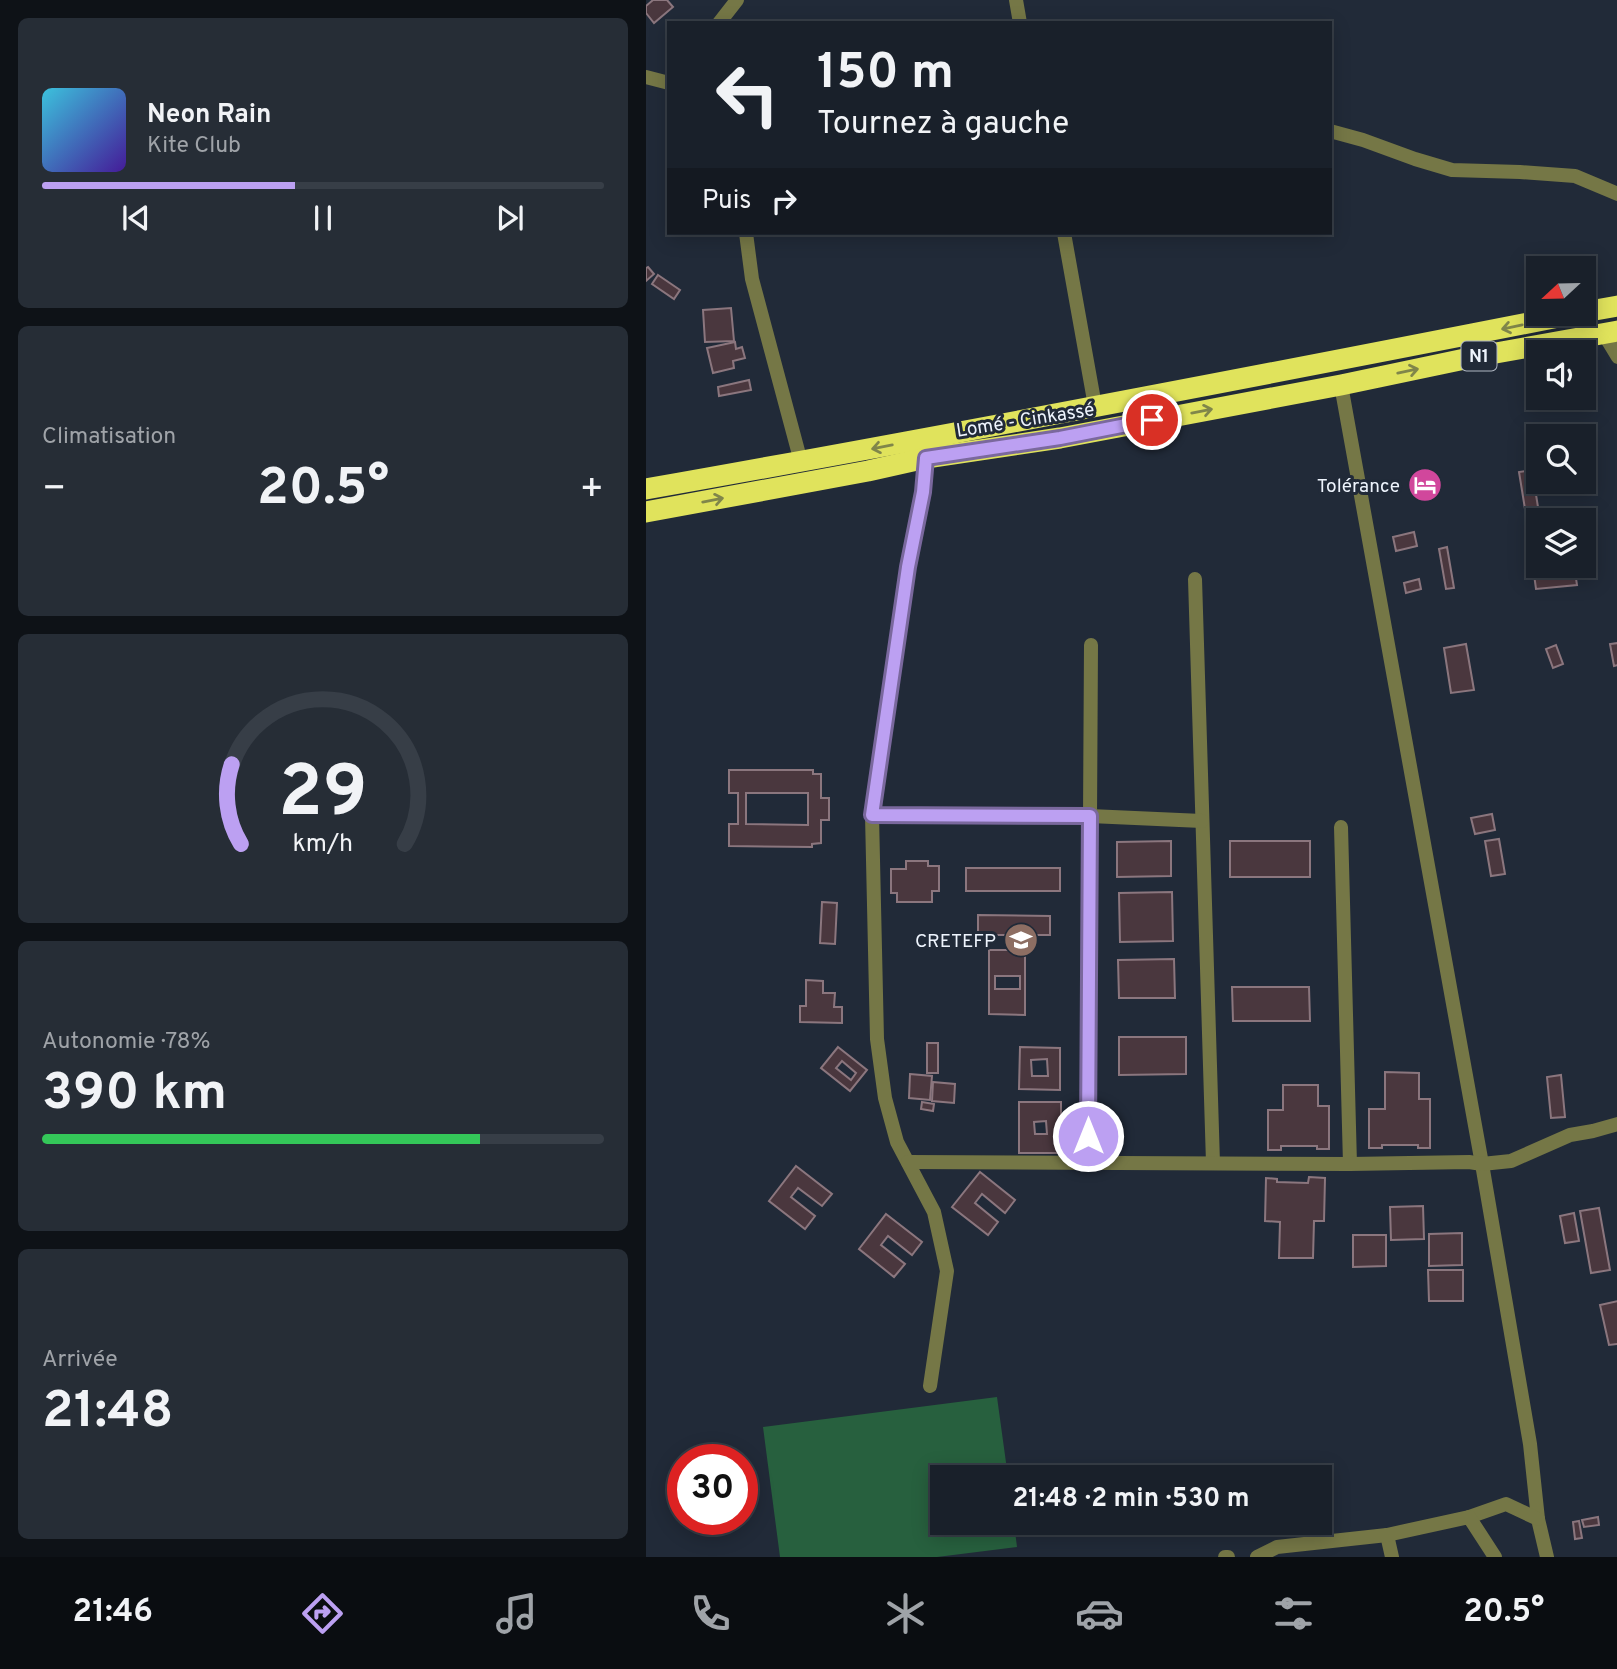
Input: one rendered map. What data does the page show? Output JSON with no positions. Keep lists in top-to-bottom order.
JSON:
{
  "streets": {
    "highway": ["N1", "Lomé - Cinkassé"]
  },
  "places": {
    "hotel": ["Tolérance"],
    "school or university": ["CRETEFP"]
  },
  "north": "left",
  "page": {
    "turn": ["150 m", "Tournez à gauche"],
    "song": ["Neon Rain", "Kite Club"],
    "then": "Puis",
    "tile": [
      "Climatisation",
      ["Autonomie · 78%", "390 km"],
      ["Arrivée", "21:48"]
    ],
    "heat": ["−", "20.5°", "+"],
    "limit": "30",
    "trip": "21:48 · 2 min · 530 m",
    "tabs": ["21:46", "20.5°"],
    "gauge": ["29", "km/h"]
  }
}
